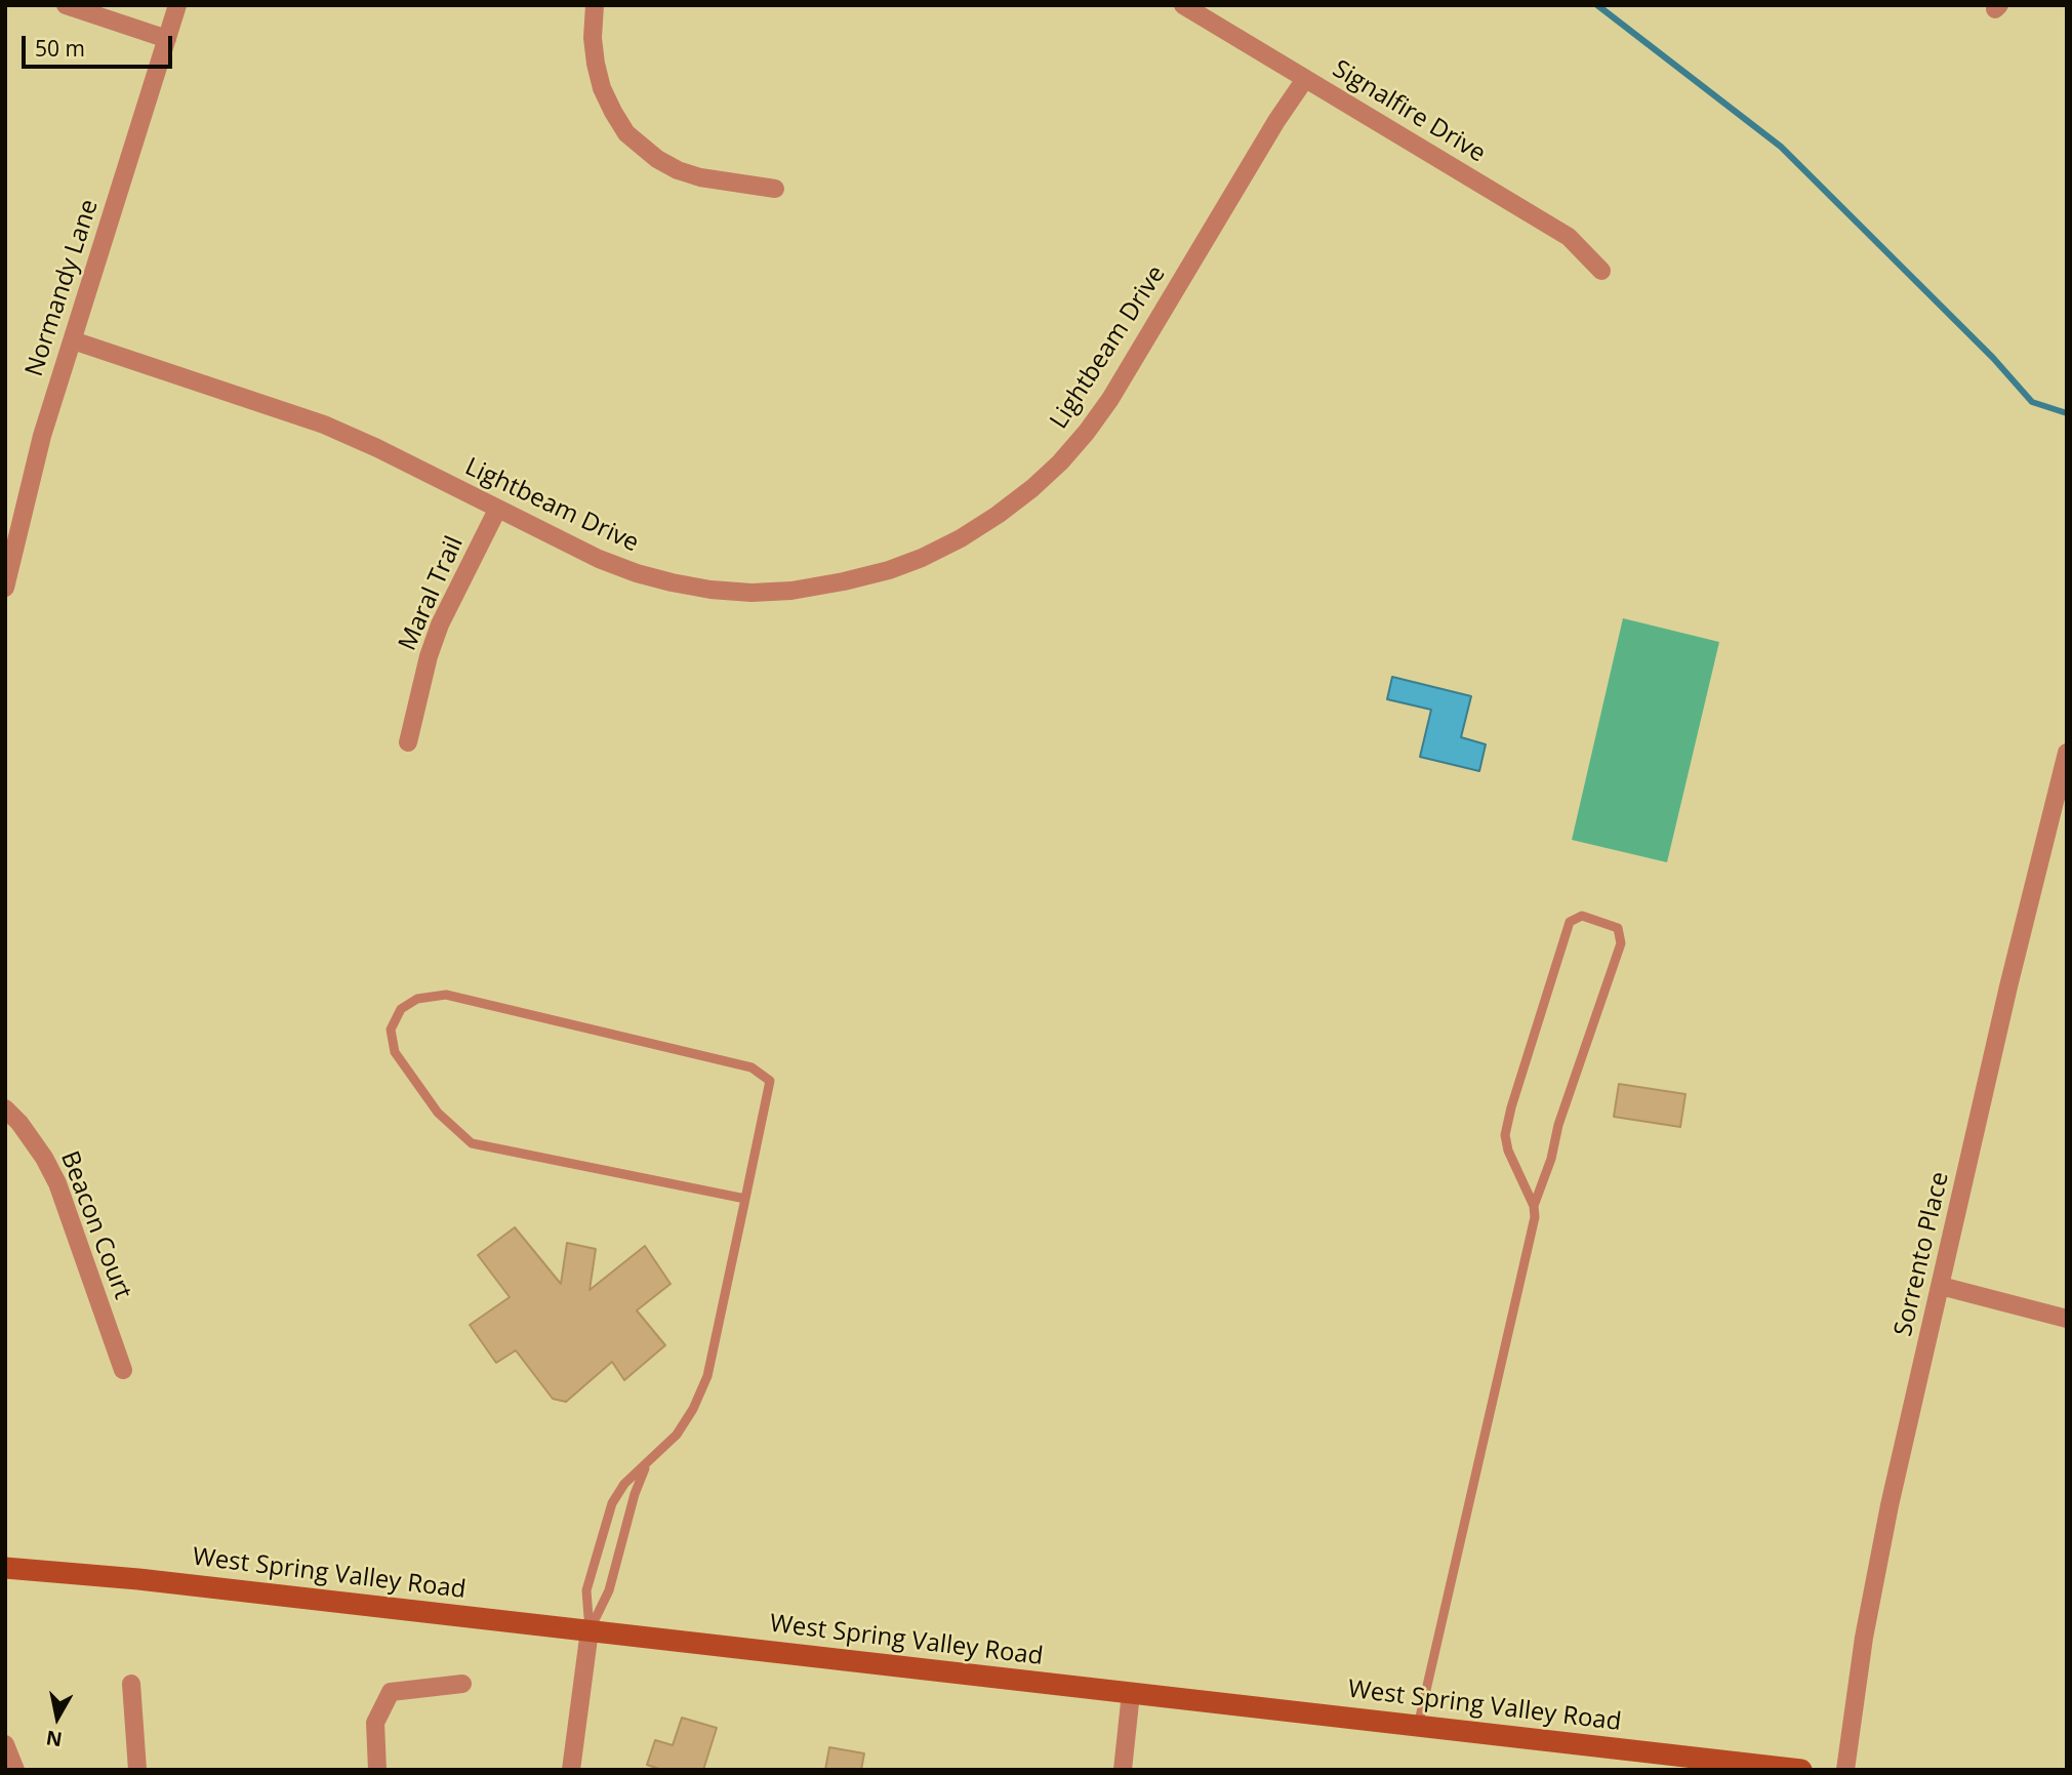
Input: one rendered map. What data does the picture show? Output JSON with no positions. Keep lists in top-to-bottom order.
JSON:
{
  "streets": {
    "street": [
      "Signalfire Drive",
      "Normandy Lane",
      "Lightbeam Drive",
      "Maral Trail",
      "Beacon Court",
      "Sorrento Place",
      "West Spring Valley Road"
    ]
  },
  "crossings": [
    ["Signalfire Drive", "Lightbeam Drive"],
    ["Normandy Lane", "Lightbeam Drive"],
    ["Lightbeam Drive", "Maral Trail"]
  ],
  "scale_bar": "50 m",
  "north": "bottom"
}
